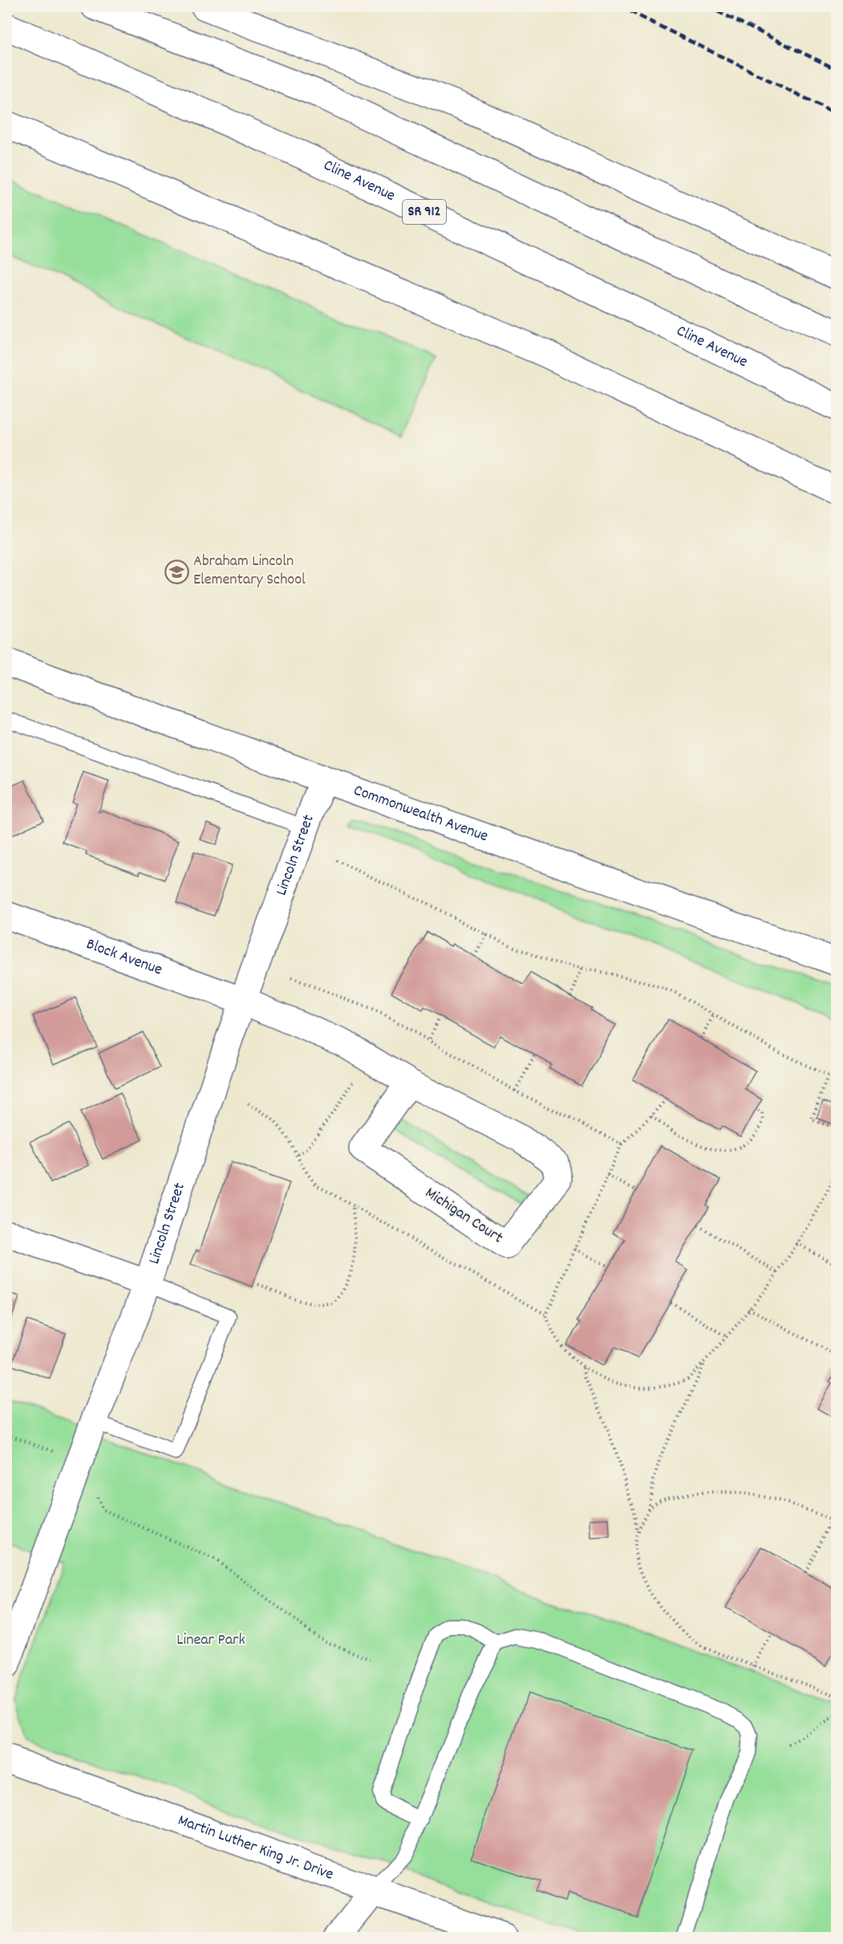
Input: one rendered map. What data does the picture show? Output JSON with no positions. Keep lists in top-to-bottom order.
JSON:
{
  "streets": {
    "main road": [
      "Cline Avenue",
      "SR 912",
      "Commonwealth Avenue",
      "Lincoln Street",
      "Block Avenue",
      "Michigan Court",
      "Martin Luther King Jr. Drive"
    ]
  },
  "crossings": [
    ["Commonwealth Avenue", "Lincoln Street"],
    ["Lincoln Street", "Block Avenue"],
    ["Lincoln Street", "Michigan Court"],
    ["Block Avenue", "Michigan Court"]
  ],
  "parks": ["Linear Park"],
  "places": {
    "school or university": ["Abraham Lincoln Elementary School"]
  }
}
